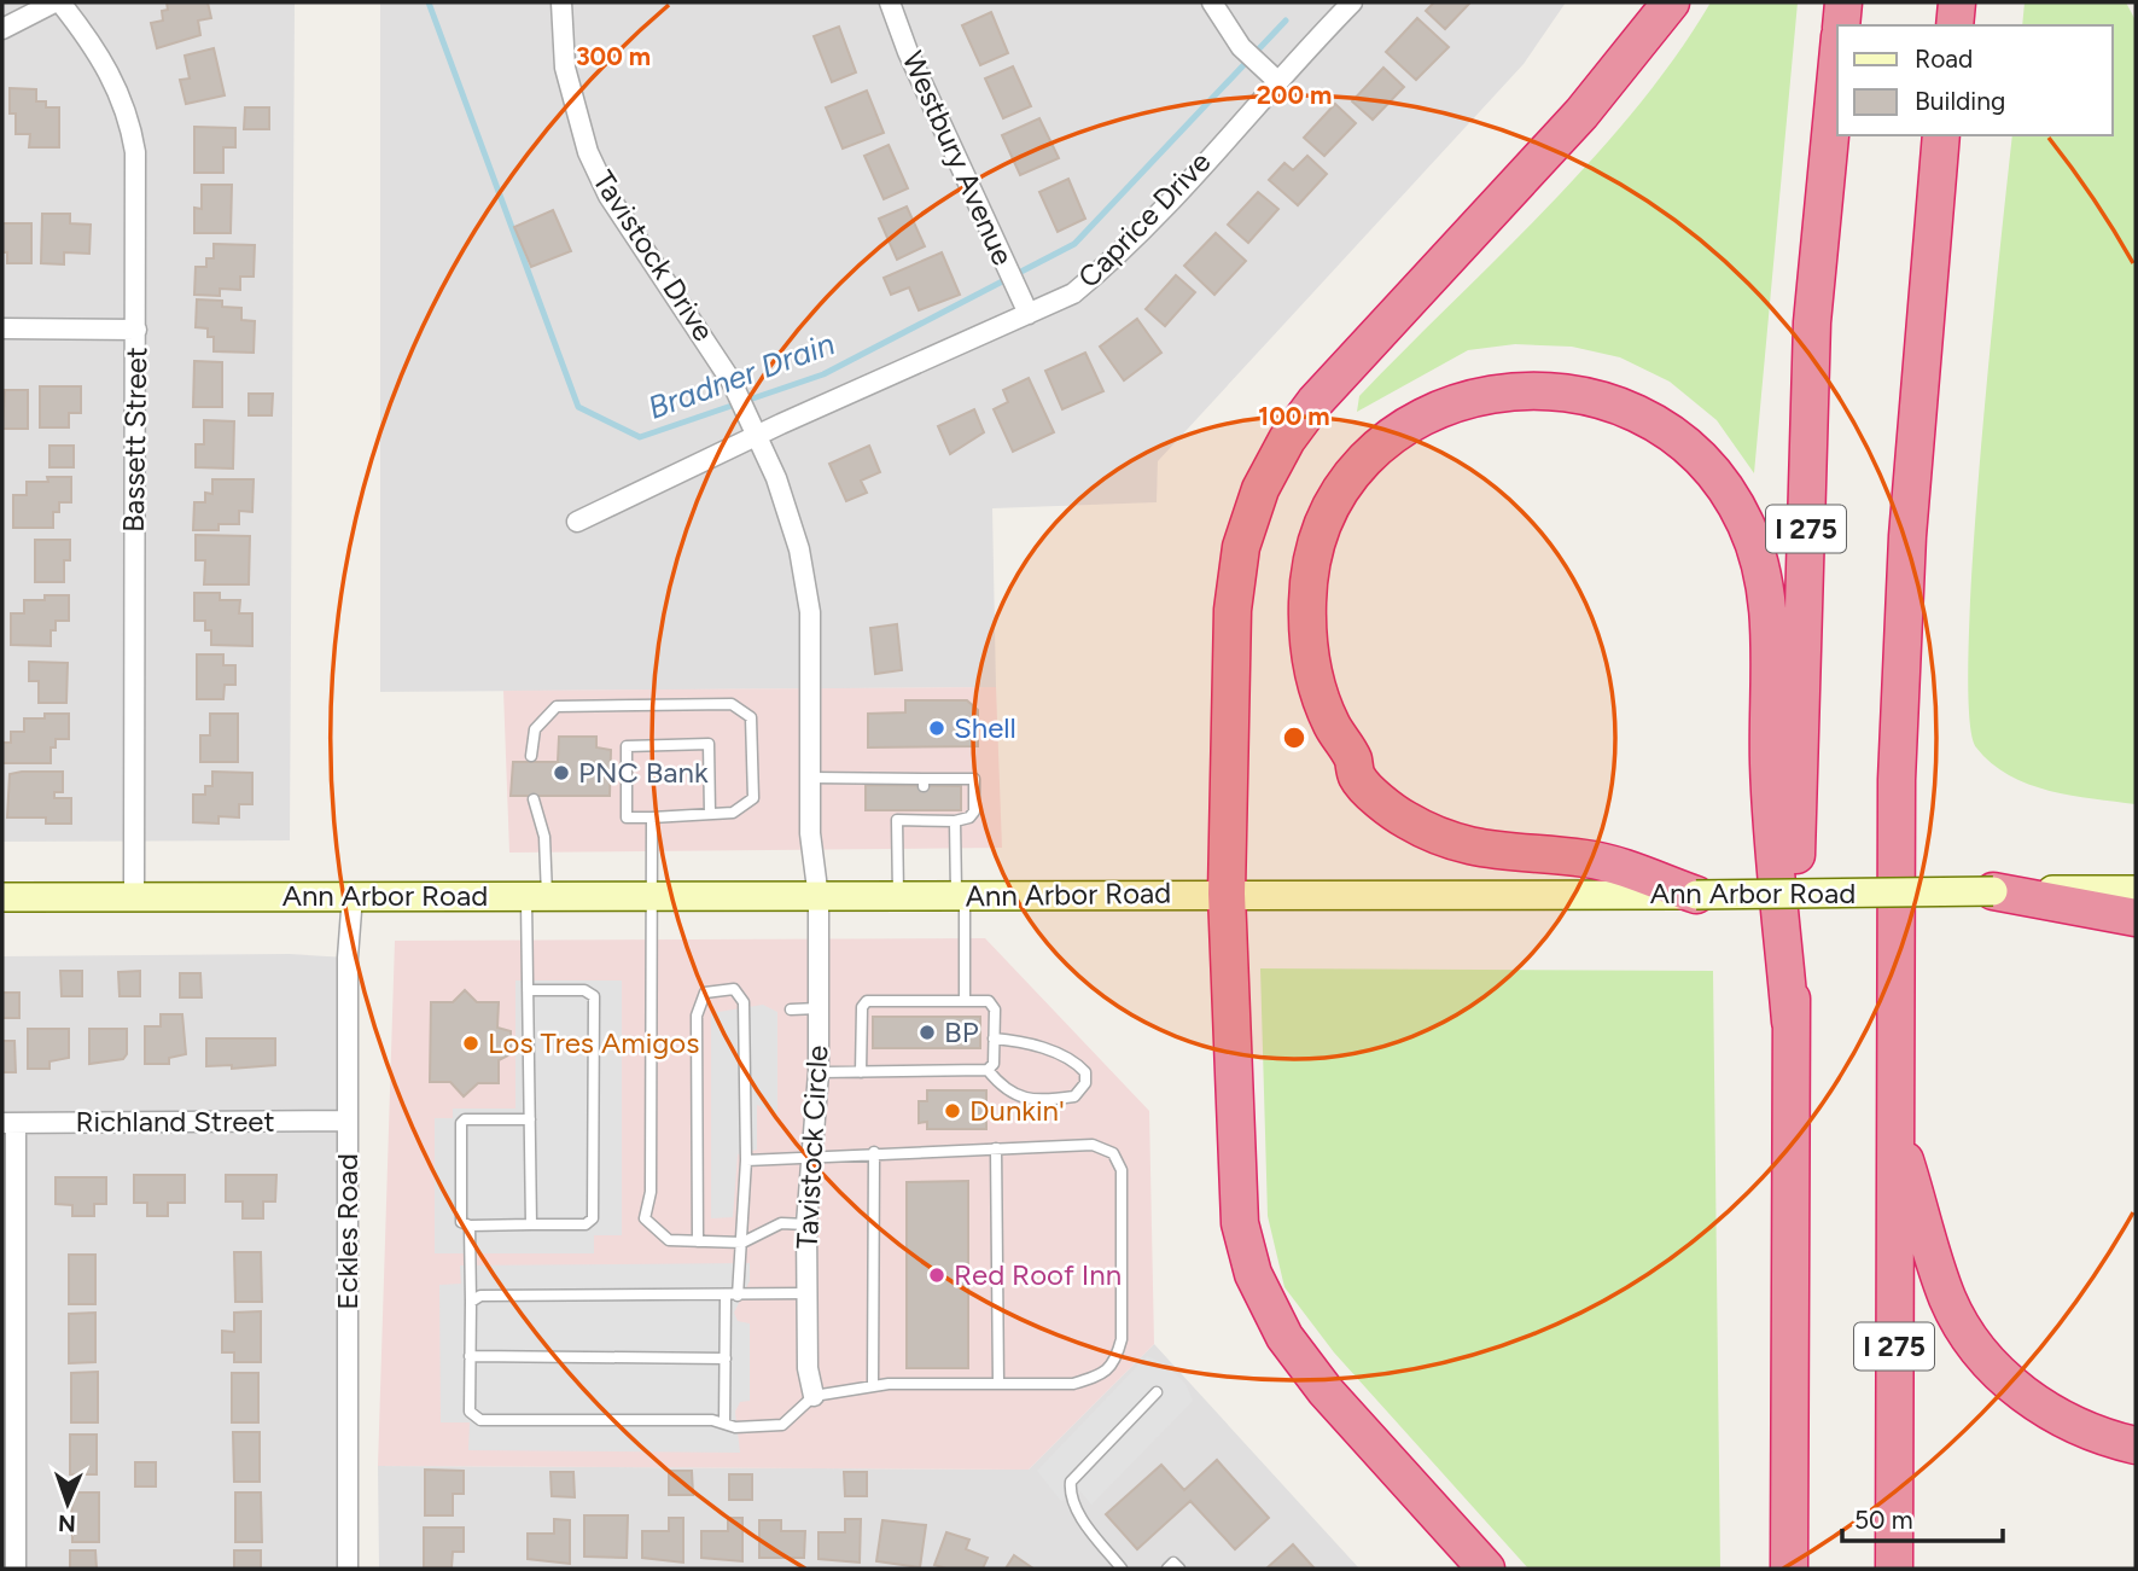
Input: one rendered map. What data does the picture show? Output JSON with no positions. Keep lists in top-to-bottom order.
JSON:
{
  "streets": {
    "highway": ["I 275"],
    "main road": ["Ann Arbor Road"],
    "street": [
      "Westbury Avenue",
      "Caprice Drive",
      "Tavistock Drive",
      "Bassett Street",
      "Richland Street",
      "Tavistock Circle",
      "Eckles Road"
    ]
  },
  "crossings": [
    ["Westbury Avenue", "Caprice Drive"],
    ["Caprice Drive", "Tavistock Drive"],
    ["Tavistock Drive", "Ann Arbor Road"],
    ["Tavistock Drive", "Tavistock Circle"],
    ["Bassett Street", "Ann Arbor Road"],
    ["Ann Arbor Road", "Tavistock Circle"],
    ["Ann Arbor Road", "Eckles Road"],
    ["Richland Street", "Eckles Road"]
  ],
  "water": ["Bradner Drain"],
  "places": [
    "Shell",
    "PNC Bank",
    "BP",
    "Los Tres Amigos",
    "Dunkin'",
    "Red Roof Inn"
  ],
  "legend": ["Road", "Building"],
  "scale_bar": "50 m",
  "north": "bottom",
  "rings": ["300 m", "200 m", "100 m"]
}
